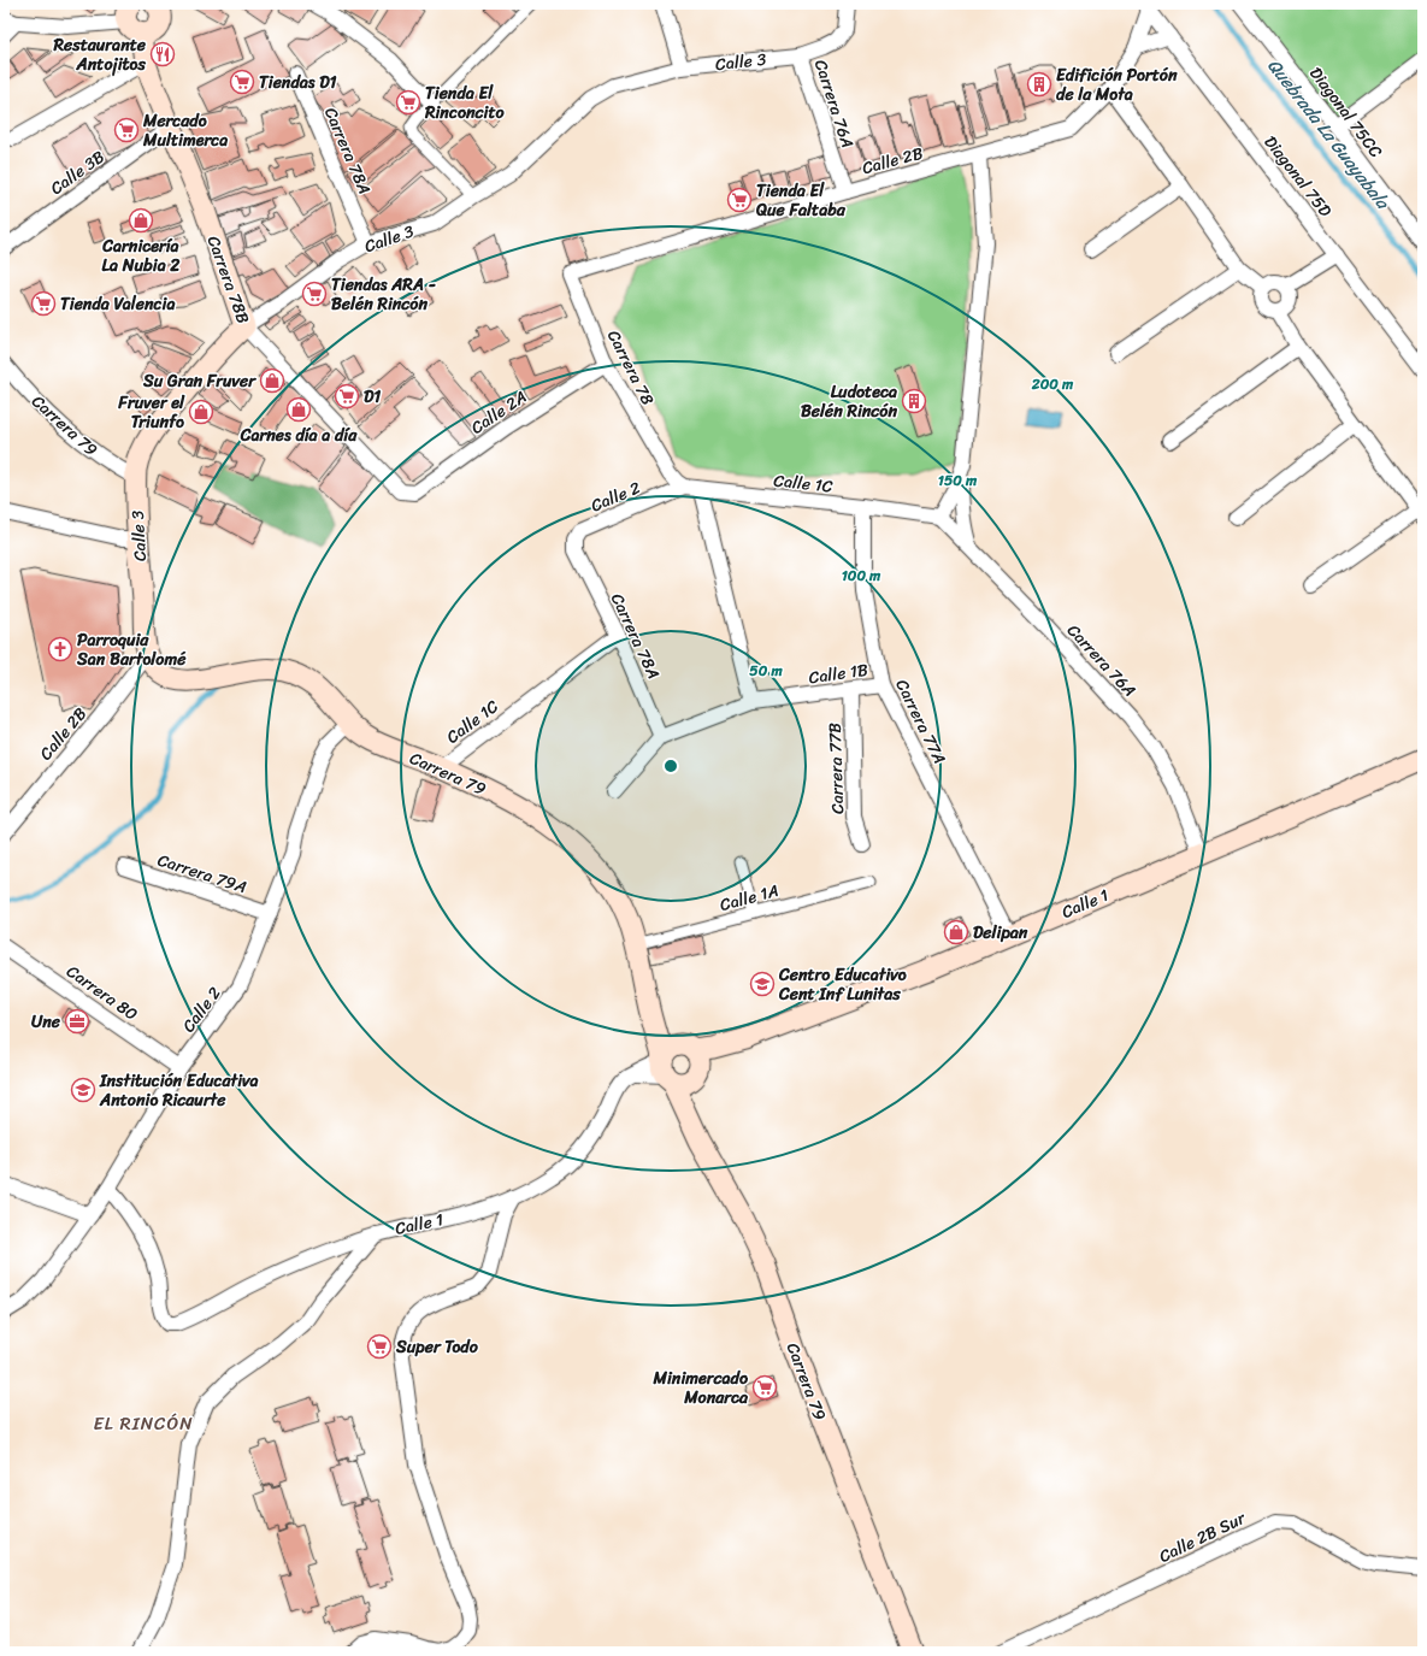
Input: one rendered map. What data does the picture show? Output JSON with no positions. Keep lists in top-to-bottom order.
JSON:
{
  "streets": {
    "main road": [
      "Calle 3",
      "Carrera 78B",
      "Carrera 79",
      "Calle 1"
    ],
    "street": [
      "Carrera 76A",
      "Diagonal 75CC",
      "Carrera 78A",
      "Calle 2B",
      "Calle 3B",
      "Diagonal 75D",
      "Carrera 78",
      "Calle 2A",
      "Calle 1C",
      "Calle 2",
      "Calle 1B",
      "Carrera 77A",
      "Carrera 77B",
      "Carrera 79A",
      "Calle 1A",
      "Carrera 80",
      "Calle 2B Sur"
    ]
  },
  "crossings": [
    ["Calle 3", "Carrera 76A"],
    ["Calle 3", "Carrera 78A"],
    ["Calle 3", "Calle 2B"],
    ["Calle 3", "Carrera 78B"],
    ["Calle 3", "Carrera 79"],
    ["Carrera 76A", "Calle 2B"],
    ["Carrera 76A", "Calle 1C"],
    ["Carrera 76A", "Calle 1"],
    ["Carrera 78A", "Calle 1C"],
    ["Carrera 78A", "Calle 2"],
    ["Carrera 78A", "Calle 1B"],
    ["Calle 2B", "Diagonal 75D"],
    ["Calle 2B", "Carrera 78"],
    ["Calle 2B", "Carrera 79"],
    ["Calle 3B", "Carrera 78B"],
    ["Carrera 78B", "Calle 2A"],
    ["Carrera 78", "Calle 2A"],
    ["Carrera 78", "Calle 1C"],
    ["Carrera 78", "Calle 2"],
    ["Carrera 79", "Calle 1C"],
    ["Carrera 79", "Calle 2"],
    ["Carrera 79", "Calle 1A"],
    ["Carrera 79", "Calle 1"],
    ["Calle 1C", "Calle 2"],
    ["Calle 1C", "Carrera 77A"],
    ["Calle 2", "Carrera 79A"],
    ["Calle 2", "Calle 1"],
    ["Calle 2", "Carrera 80"],
    ["Calle 1B", "Carrera 77A"],
    ["Calle 1B", "Carrera 77B"],
    ["Carrera 77A", "Calle 1"]
  ],
  "districts": ["EL RINCÓN"],
  "water": ["Quebrada La Guayabala"],
  "places": {
    "restaurant": ["Restaurante Antojitos"],
    "supermarket": [
      "Tiendas D1",
      "Tienda El Rinconcito",
      "Mercado Multimerca",
      "Tienda El Que Faltaba",
      "Tiendas ARA - Belén Rincón",
      "Tienda Valencia",
      "D1",
      "Super Todo",
      "Minimercado Monarca"
    ],
    "building": ["Edifición Portón de la Mota", "Ludoteca Belén Rincón"],
    "shop": [
      "Carnicería La Nubia 2",
      "Su Gran Fruver",
      "Carnes día a día",
      "Fruver el Triunfo",
      "Delipan"
    ],
    "church": ["Parroquia San Bartolomé"],
    "school or university": ["Centro Educativo Cent Inf Lunitas", "Institución Educativa Antonio Ricaurte"],
    "office": ["Une"]
  },
  "rings": [
    "200 m",
    "150 m",
    "100 m",
    "50 m"
  ]
}
